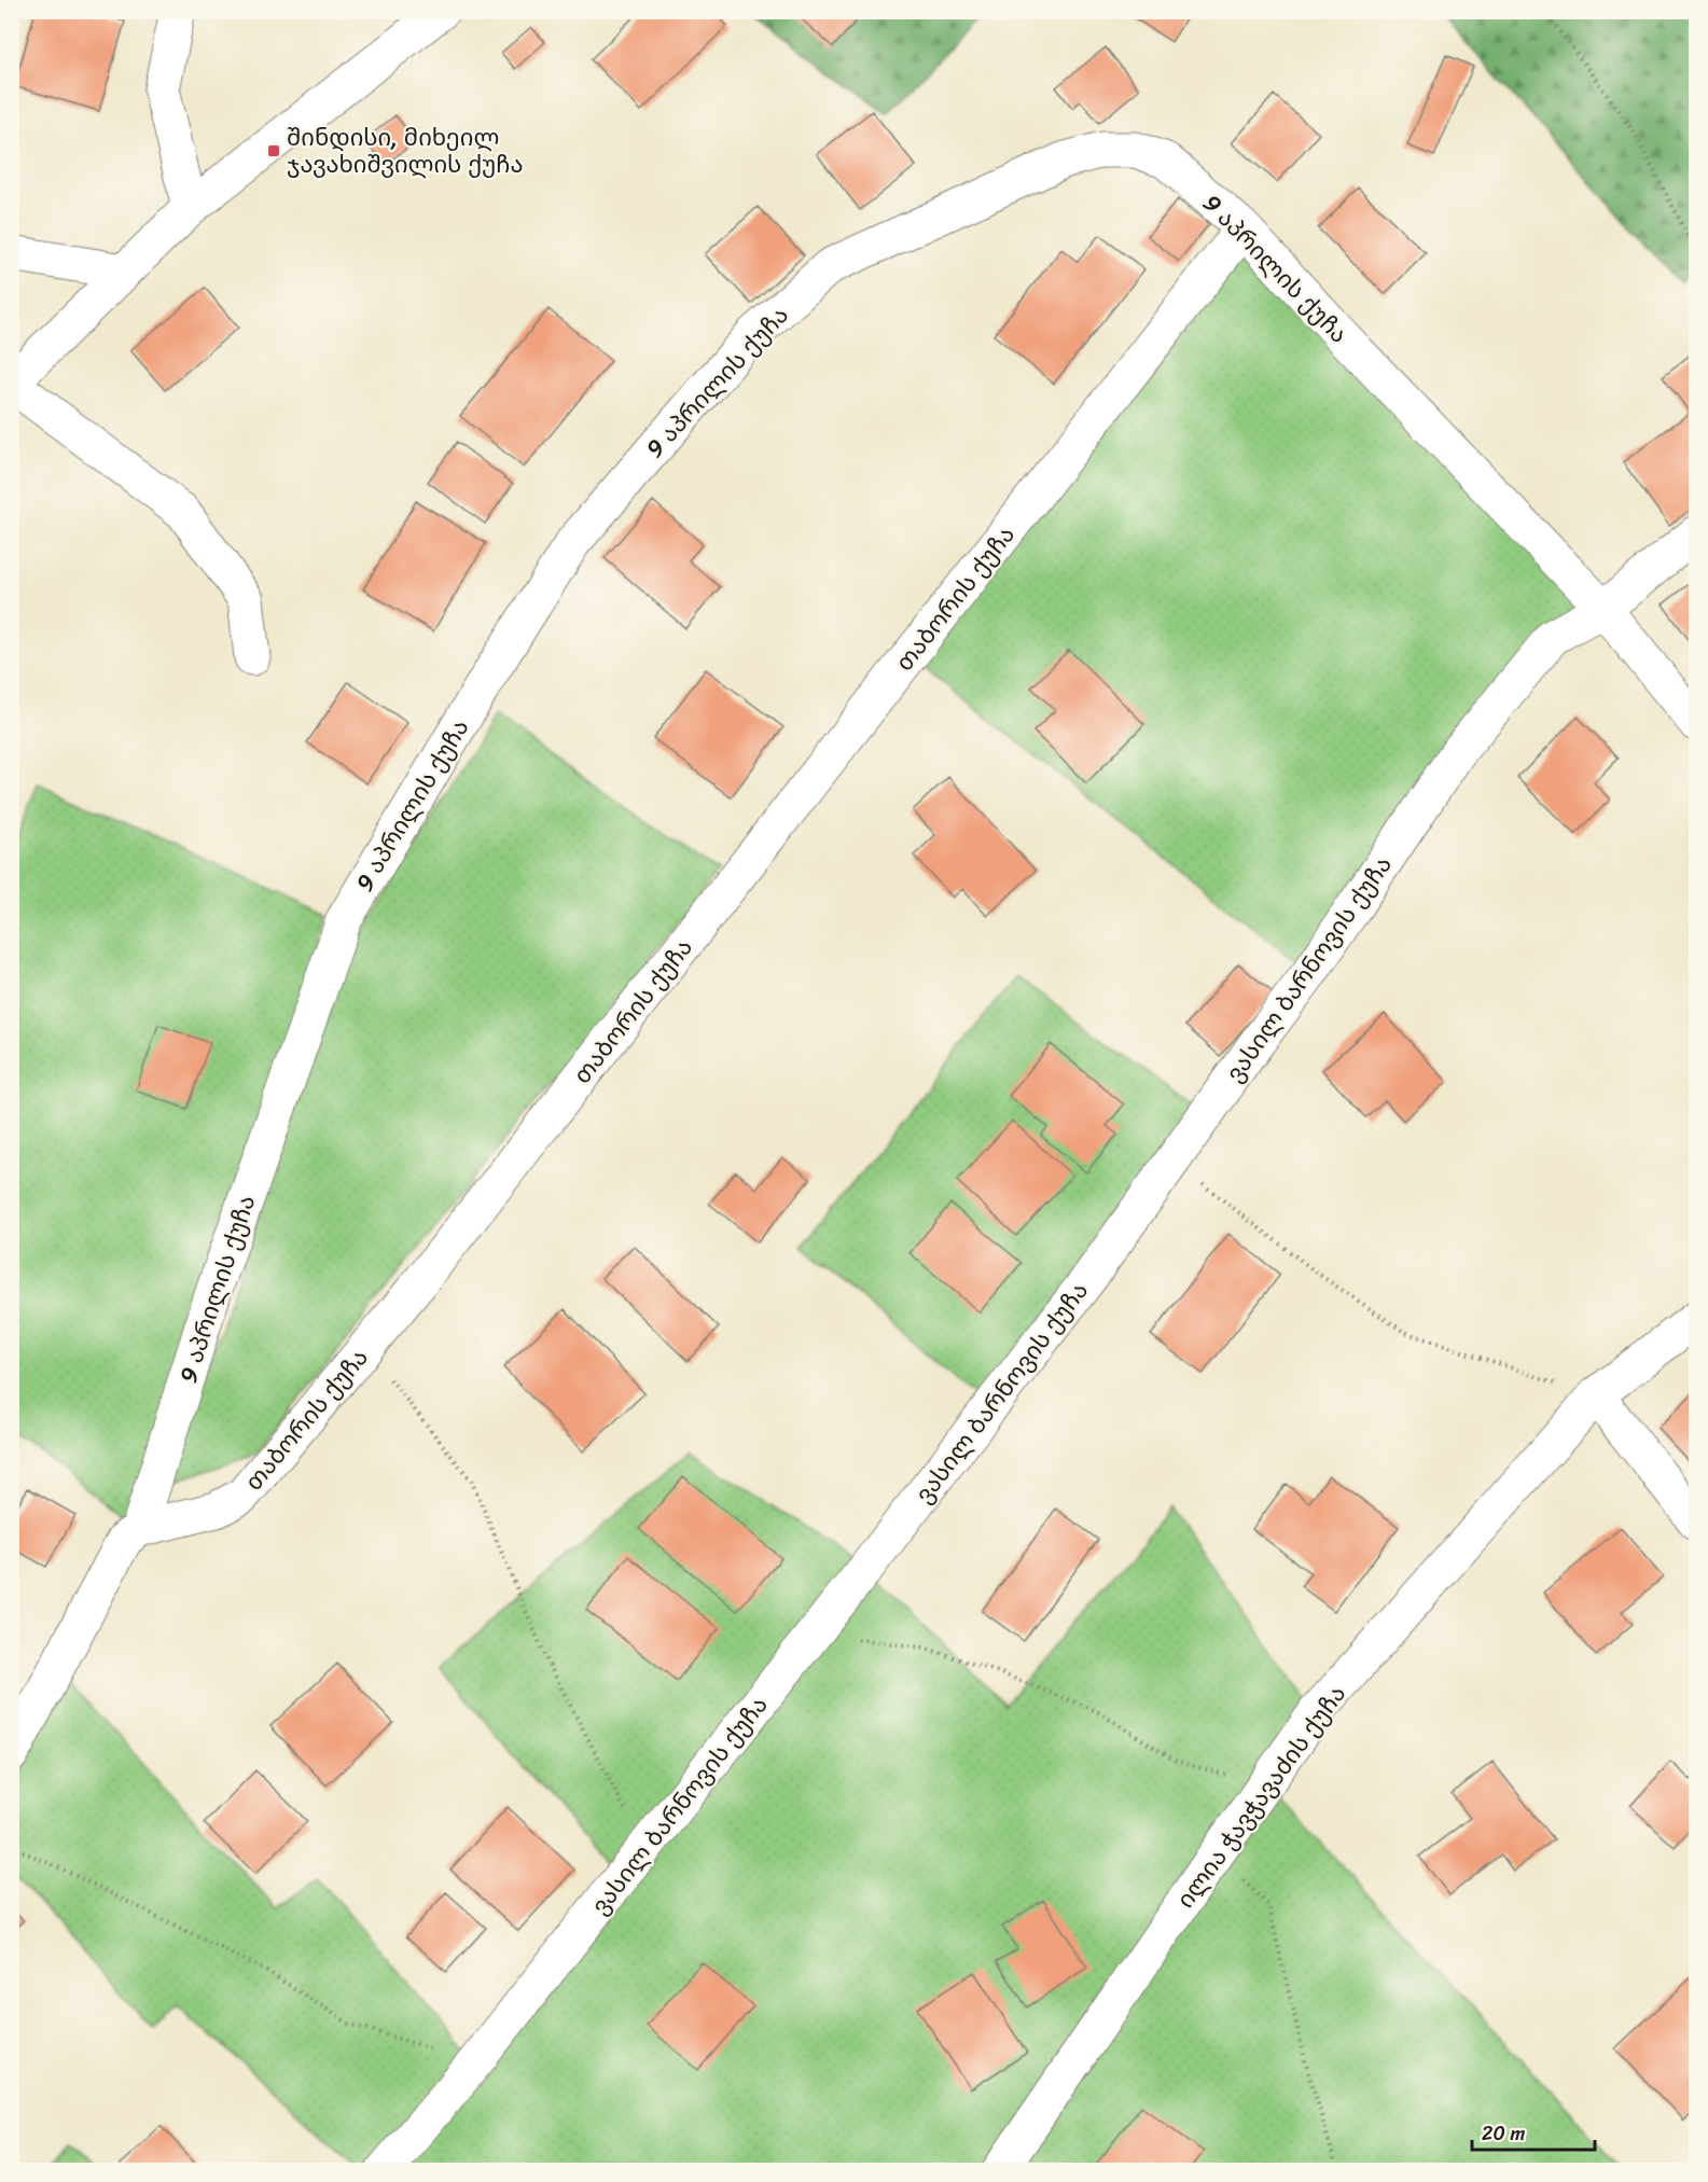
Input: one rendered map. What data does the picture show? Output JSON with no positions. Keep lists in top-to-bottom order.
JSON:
{
  "streets": {
    "street": [
      "9 აპრილის ქუჩა",
      "თაბორის ქუჩა",
      "ვასილ ბარნოვის ქუჩა",
      "ილია ჭავჭავაძის ქუჩა"
    ]
  },
  "crossings": [
    ["9 აპრილის ქუჩა", "თაბორის ქუჩა"],
    ["9 აპრილის ქუჩა", "ვასილ ბარნოვის ქუჩა"]
  ],
  "places": {
    "transit": ["შინდისი, მიხეილ ჯავახიშვილის ქუჩა"]
  },
  "scale_bar": "20 m"
}
